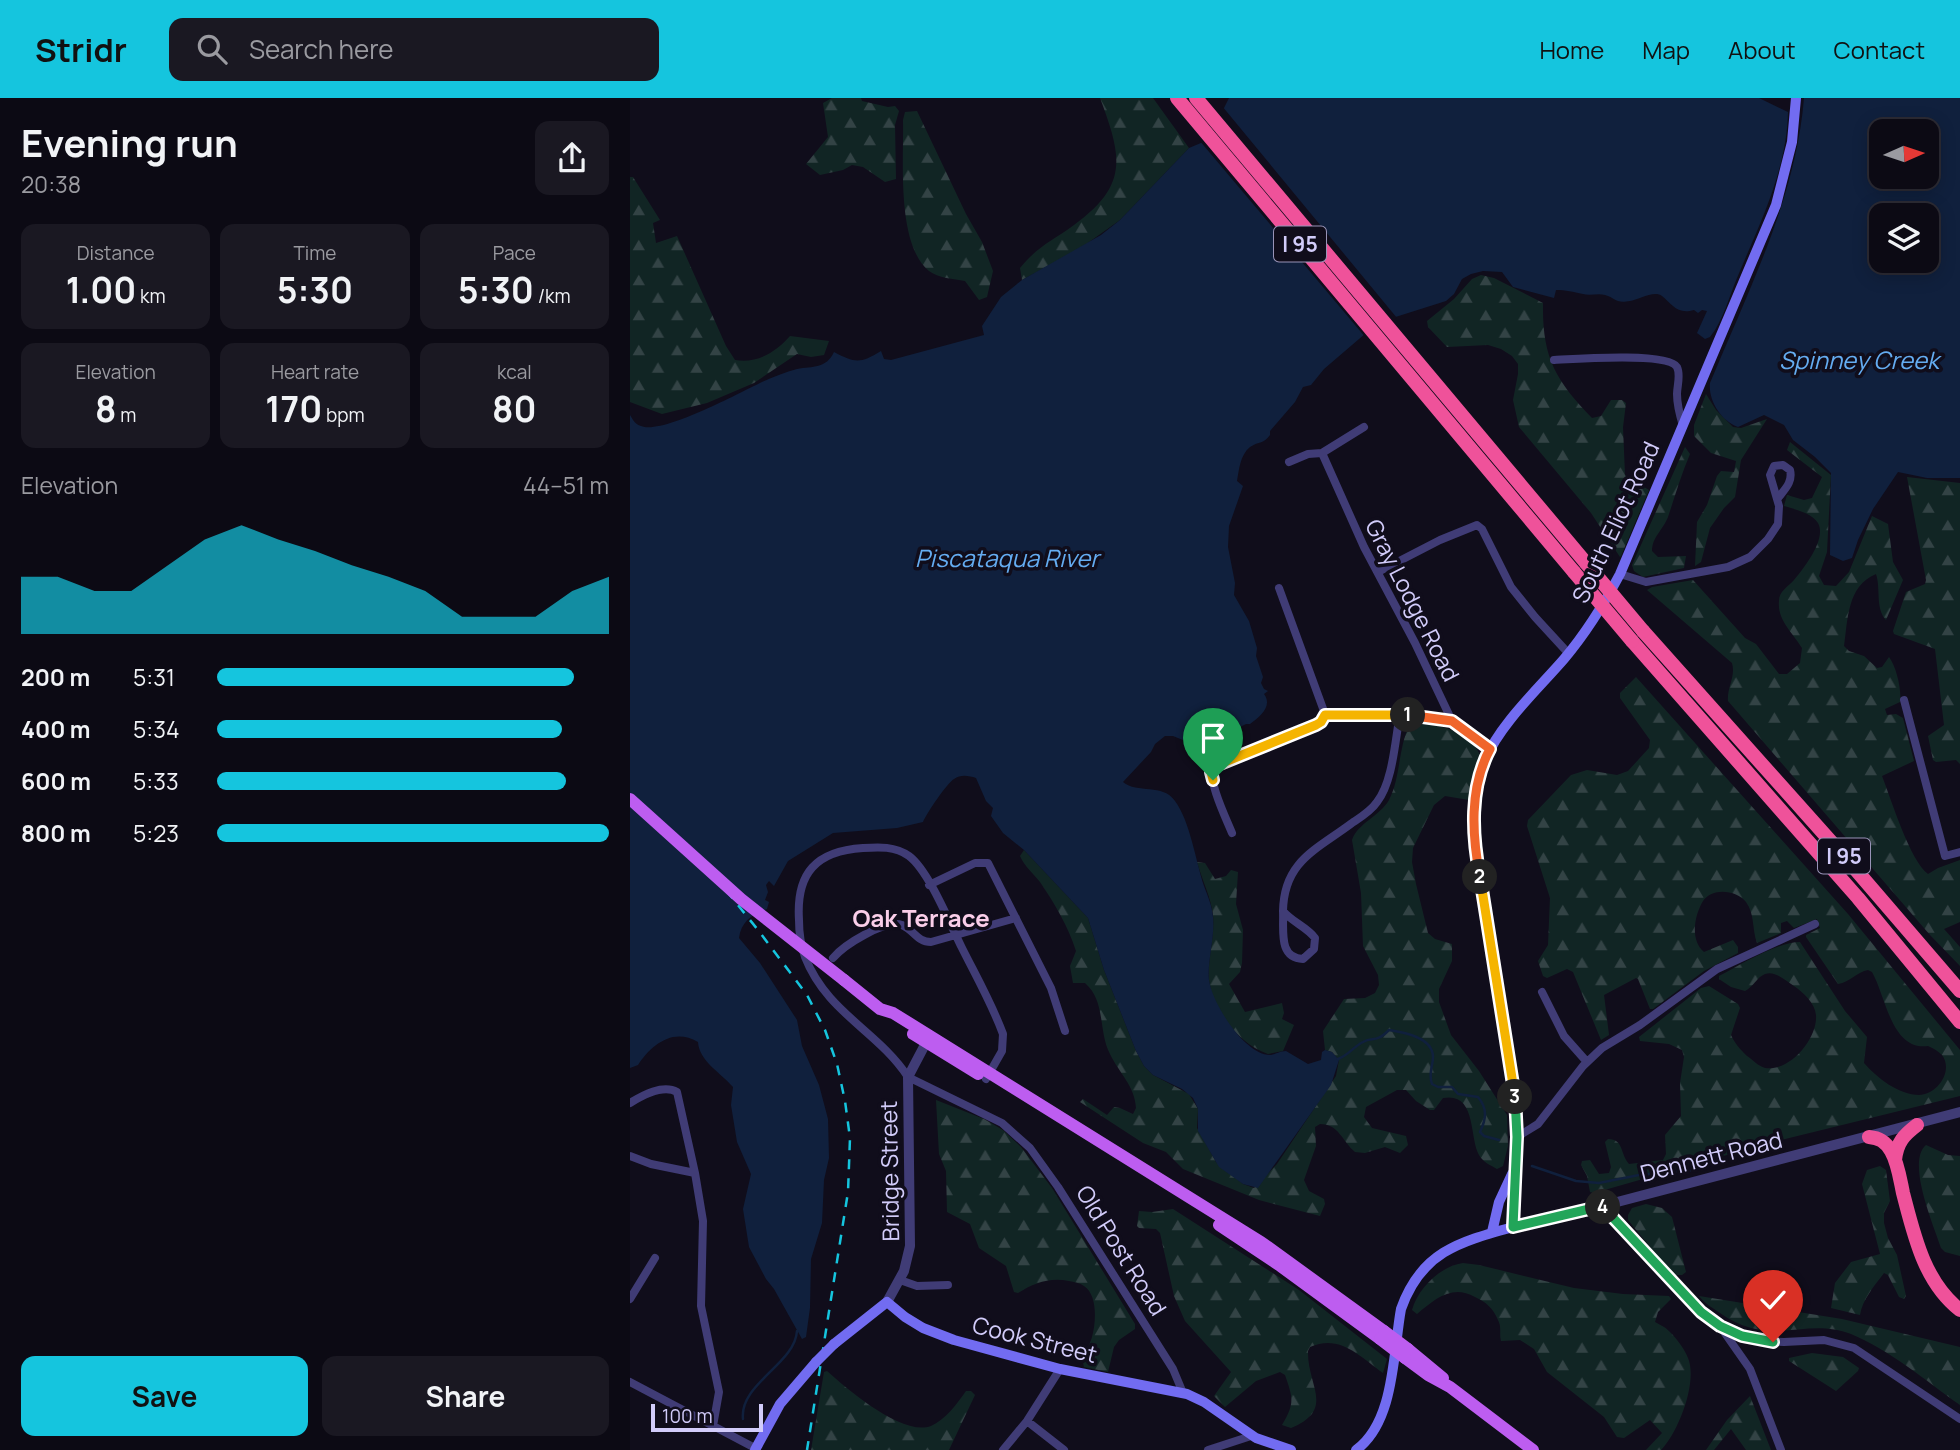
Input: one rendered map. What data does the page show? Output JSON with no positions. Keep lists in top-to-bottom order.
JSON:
{
  "streets": {
    "highway": ["I 95"],
    "main road": ["South Eliot Road", "Dennett Road", "Cook Street"],
    "street": ["Gray Lodge Road", "Bridge Street", "Old Post Road"]
  },
  "crossings": [
    ["South Eliot Road", "Gray Lodge Road"],
    ["South Eliot Road", "Dennett Road"],
    ["Bridge Street", "Old Post Road"],
    ["Bridge Street", "Cook Street"],
    ["Old Post Road", "Cook Street"]
  ],
  "districts": ["Oak Terrace"],
  "water": ["Spinney Creek", "Piscataqua River"],
  "scale_bar": "100 m",
  "north": "right",
  "page": {
    "header": "Stridr",
    "search": "Search here",
    "nav": [
      "Home",
      "Map",
      "About",
      "Contact"
    ],
    "heading": ["Evening run", "20:38"],
    "stats": [
      ["Distance", "1.00 km"],
      ["Time", "5:30"],
      ["Pace", "5:30 /km"],
      ["Elevation", "8 m"],
      ["Heart rate", "170 bpm"],
      ["kcal", "80"]
    ],
    "chart": ["Elevation", "44–51 m"],
    "list": [
      {
        "name": "200 m",
        "note": "5:31"
      },
      {
        "name": "400 m",
        "note": "5:34"
      },
      {
        "name": "600 m",
        "note": "5:33"
      },
      {
        "name": "800 m",
        "note": "5:23"
      }
    ],
    "pins": [
      "1",
      "2",
      "3",
      "4"
    ],
    "buttons": ["Save", "Share"],
    "scale": "100 m"
  }
}
